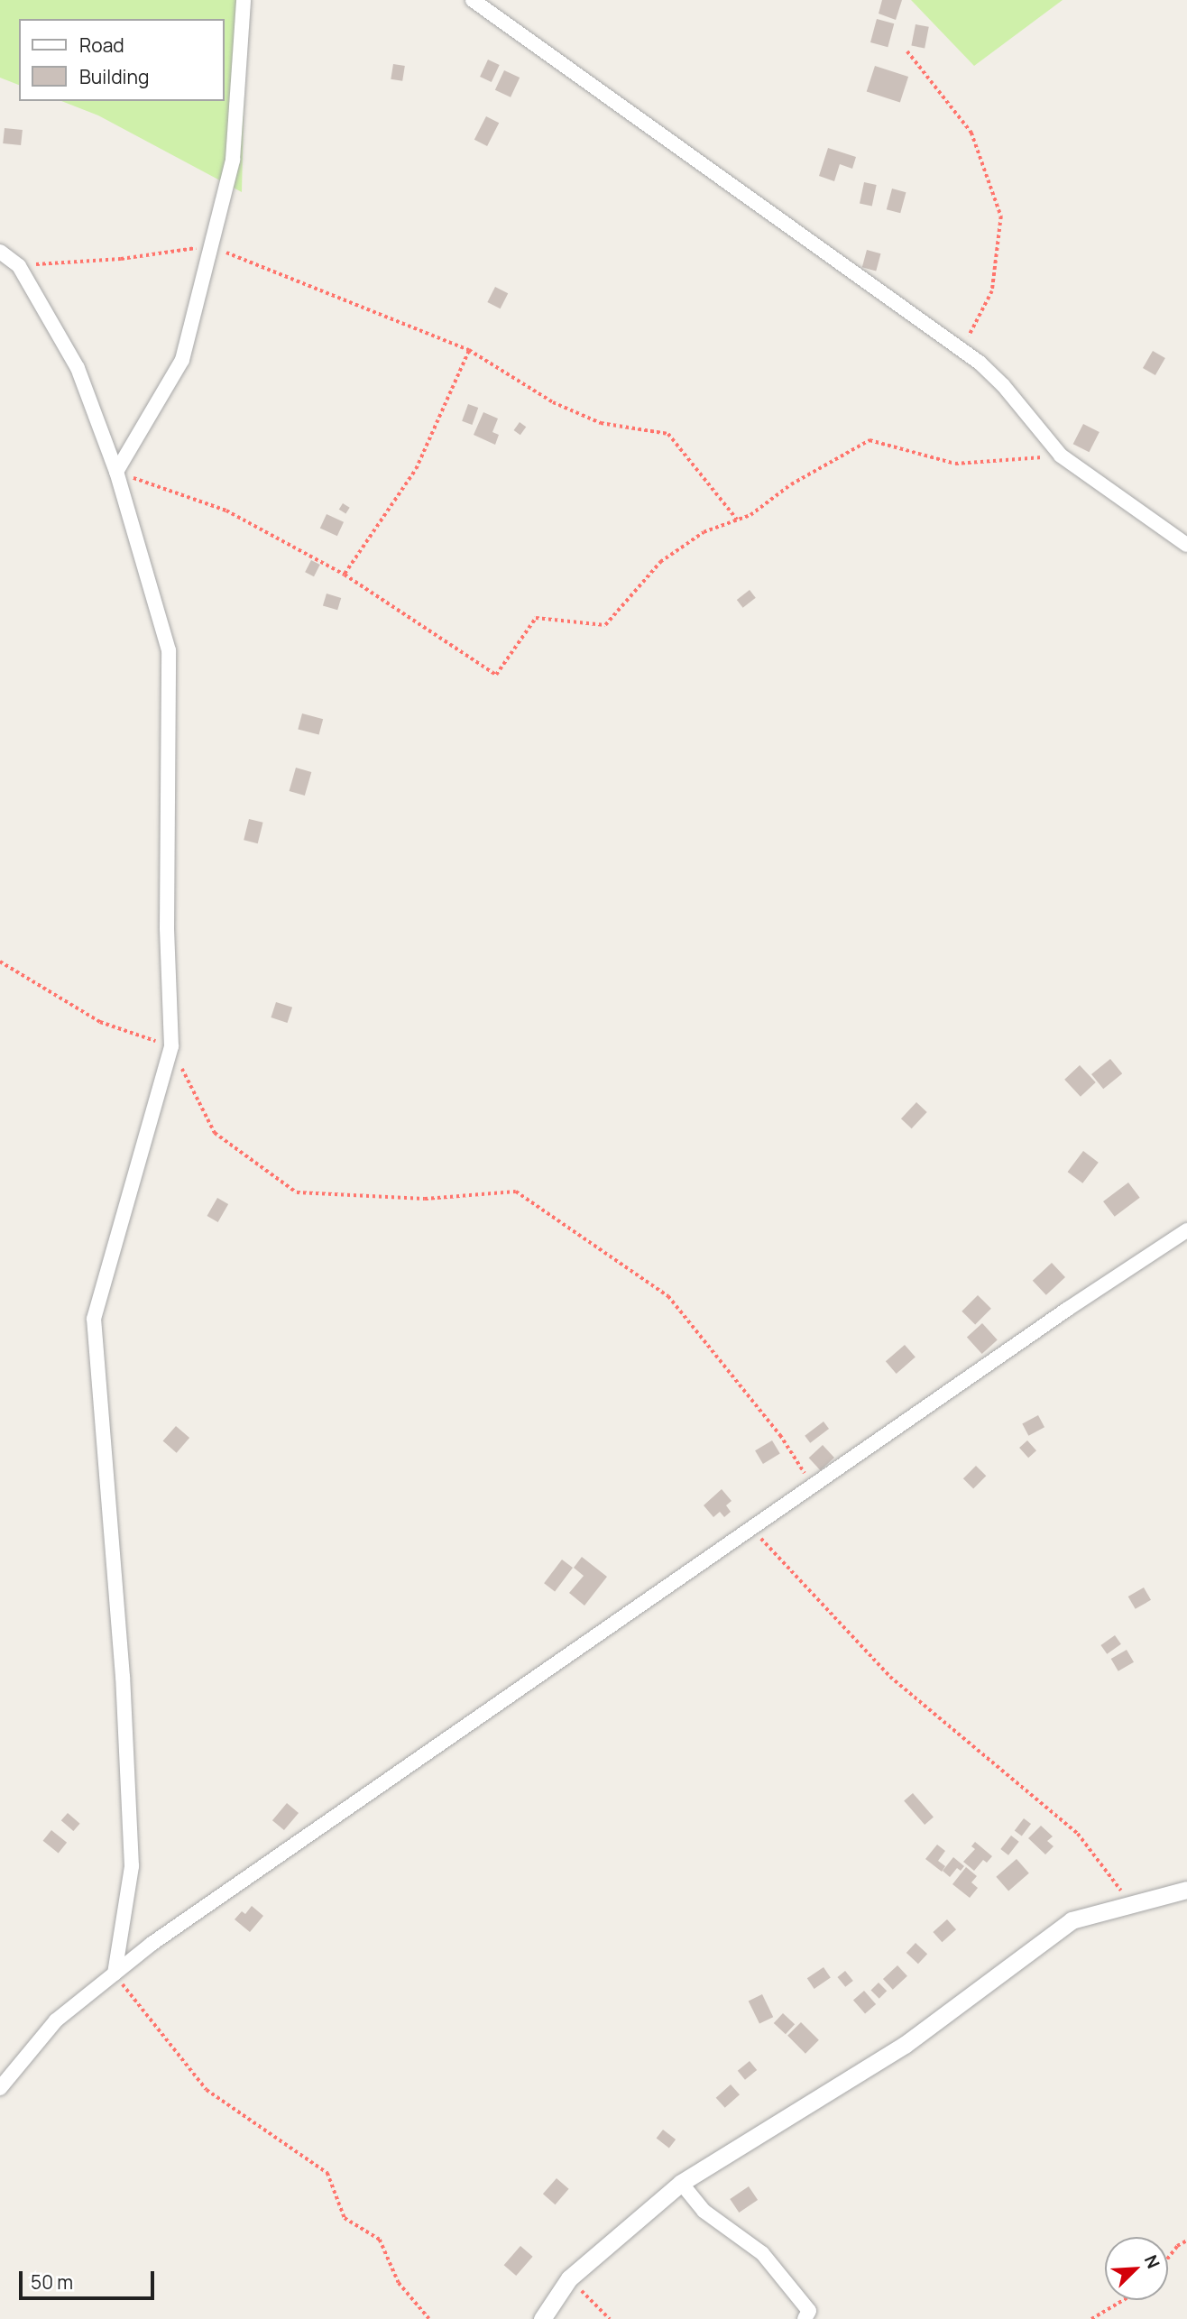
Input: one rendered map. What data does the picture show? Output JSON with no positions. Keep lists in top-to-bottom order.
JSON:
{
  "legend": ["Road", "Building"],
  "scale_bar": "50 m",
  "north": "top right"
}
